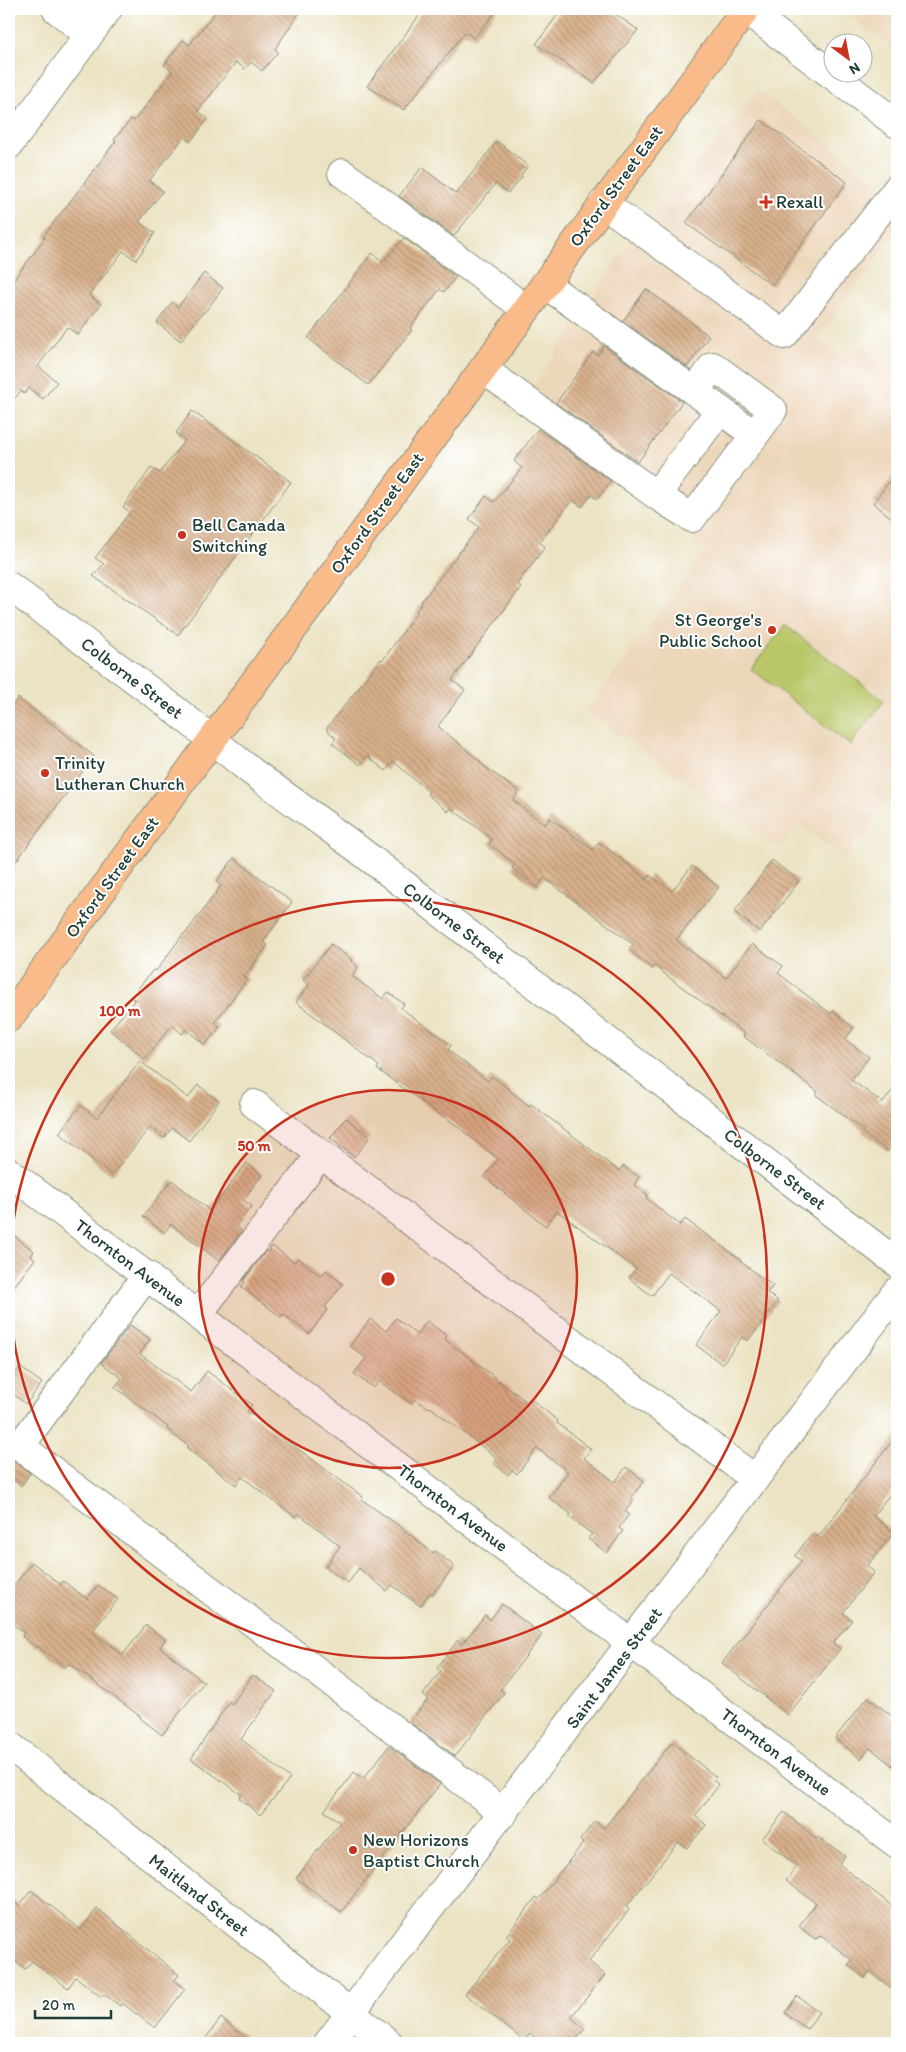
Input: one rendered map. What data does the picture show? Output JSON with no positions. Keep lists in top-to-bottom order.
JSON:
{
  "streets": {
    "main road": ["Oxford Street East"],
    "street": [
      "Colborne Street",
      "Thornton Avenue",
      "Saint James Street",
      "Maitland Street"
    ]
  },
  "crossings": [
    ["Oxford Street East", "Colborne Street"],
    ["Thornton Avenue", "Saint James Street"],
    ["Saint James Street", "Maitland Street"]
  ],
  "places": {
    "health": ["Rexall"],
    "other": [
      "Bell Canada Switching",
      "St George's Public School",
      "Trinity Lutheran Church",
      "New Horizons Baptist Church"
    ]
  },
  "scale_bar": "20 m",
  "north": "bottom right",
  "rings": ["100 m", "50 m"]
}
